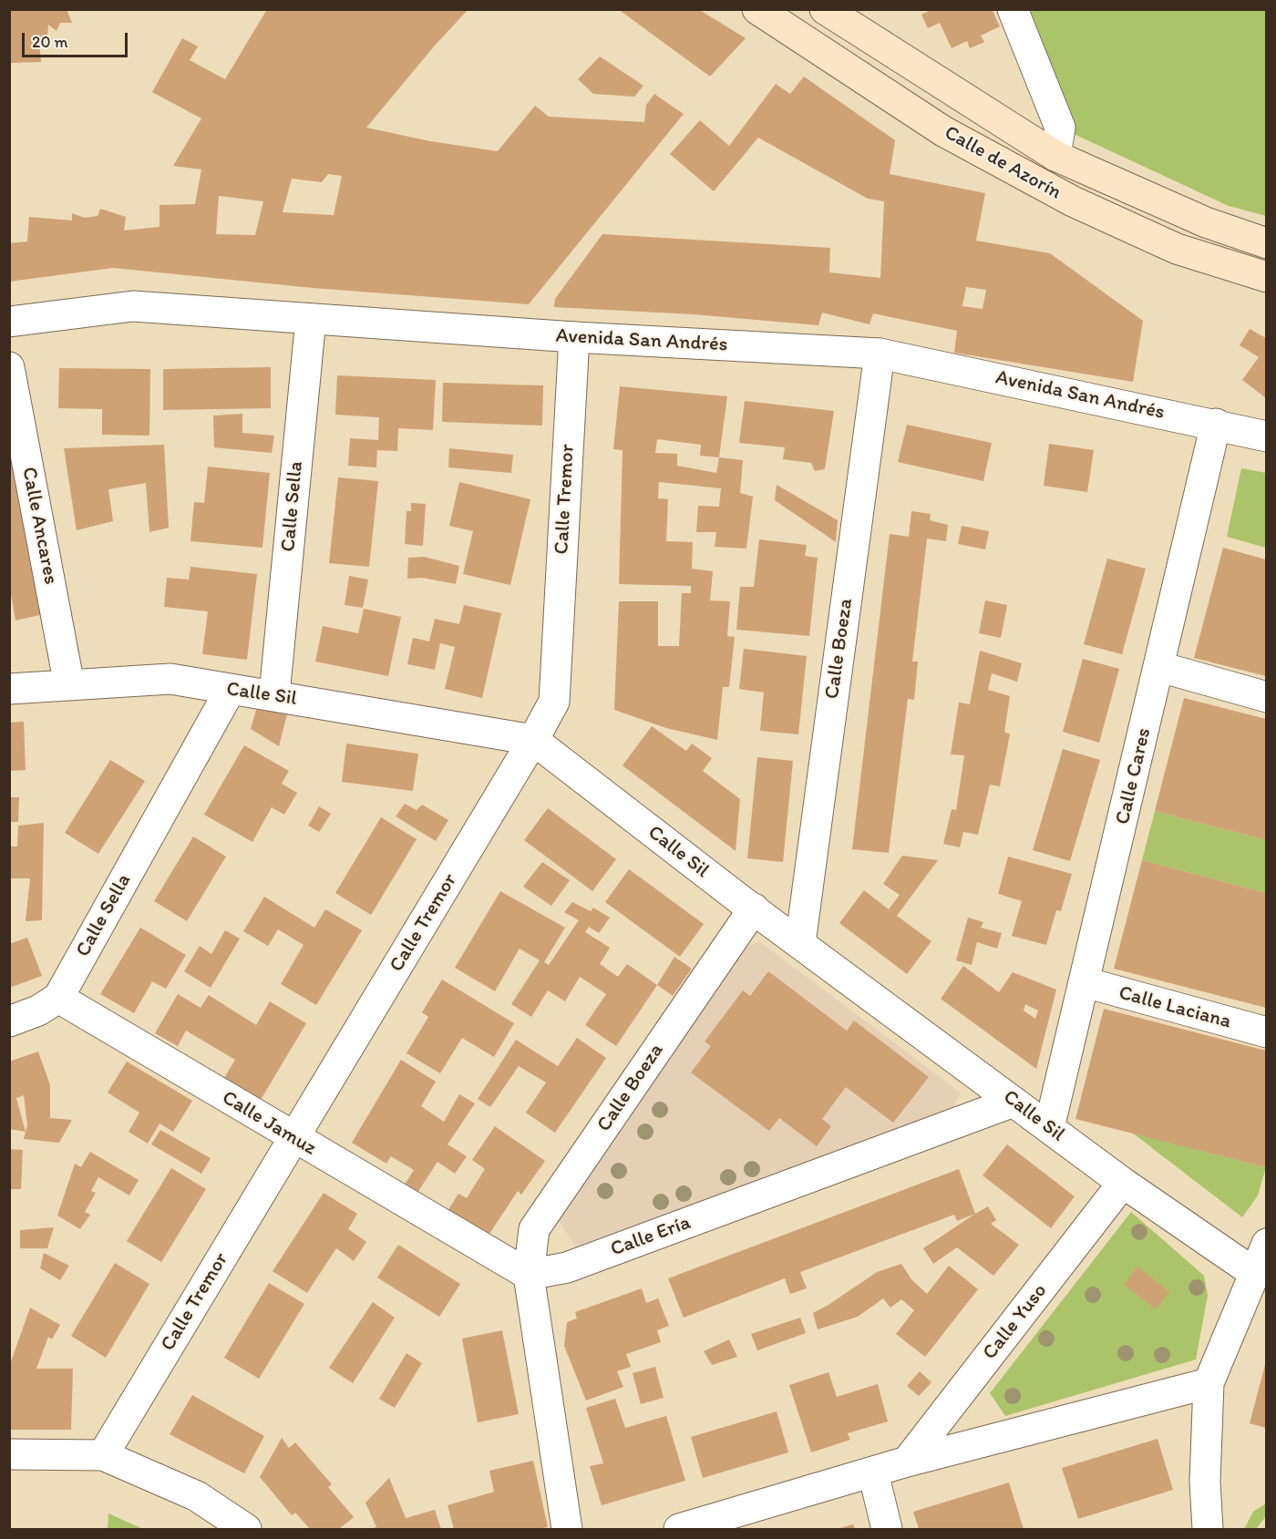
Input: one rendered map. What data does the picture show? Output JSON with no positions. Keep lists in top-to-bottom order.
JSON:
{
  "streets": {
    "main road": ["Calle de Azorín"],
    "street": [
      "Avenida San Andrés",
      "Calle Tremor",
      "Calle Sella",
      "Calle Ancares",
      "Calle Boeza",
      "Calle Sil",
      "Calle Cares",
      "Calle Laciana",
      "Calle Jamuz",
      "Calle Ería",
      "Calle Yuso"
    ]
  },
  "crossings": [
    ["Avenida San Andrés", "Calle Tremor"],
    ["Avenida San Andrés", "Calle Sella"],
    ["Avenida San Andrés", "Calle Boeza"],
    ["Avenida San Andrés", "Calle Cares"],
    ["Calle Tremor", "Calle Sil"],
    ["Calle Tremor", "Calle Jamuz"],
    ["Calle Sella", "Calle Sil"],
    ["Calle Sella", "Calle Jamuz"],
    ["Calle Ancares", "Calle Sil"],
    ["Calle Boeza", "Calle Sil"],
    ["Calle Boeza", "Calle Jamuz"],
    ["Calle Boeza", "Calle Ería"],
    ["Calle Sil", "Calle Cares"],
    ["Calle Sil", "Calle Ería"],
    ["Calle Sil", "Calle Yuso"],
    ["Calle Cares", "Calle Laciana"],
    ["Calle Jamuz", "Calle Ería"]
  ],
  "scale_bar": "20 m"
}
